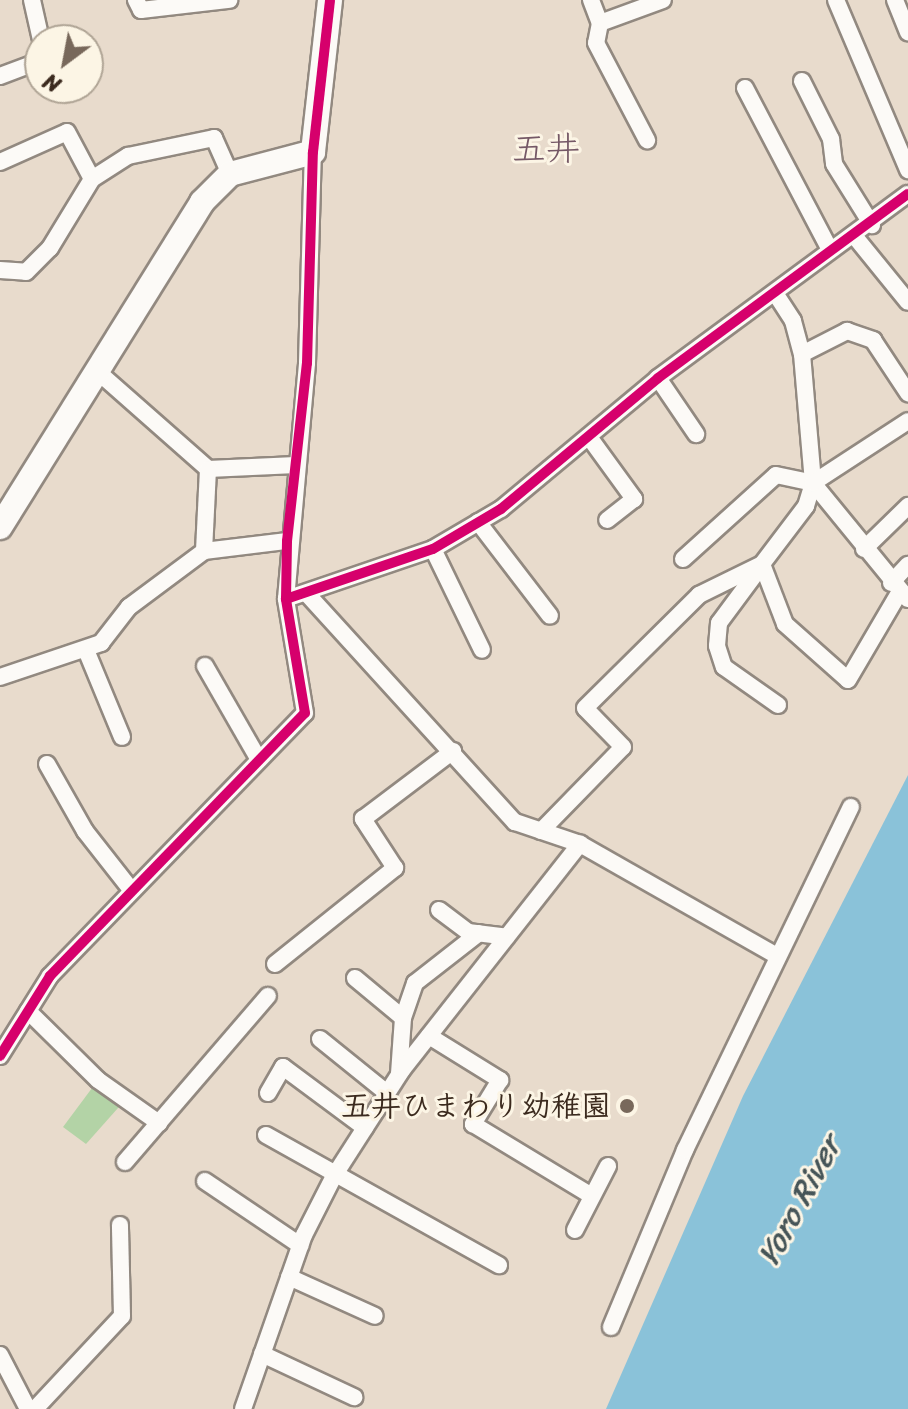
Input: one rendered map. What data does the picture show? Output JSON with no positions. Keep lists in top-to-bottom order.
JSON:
{
  "districts": ["五井"],
  "water": ["Yoro River"],
  "places": ["五井ひまわり幼稚園"],
  "north": "bottom left"
}
